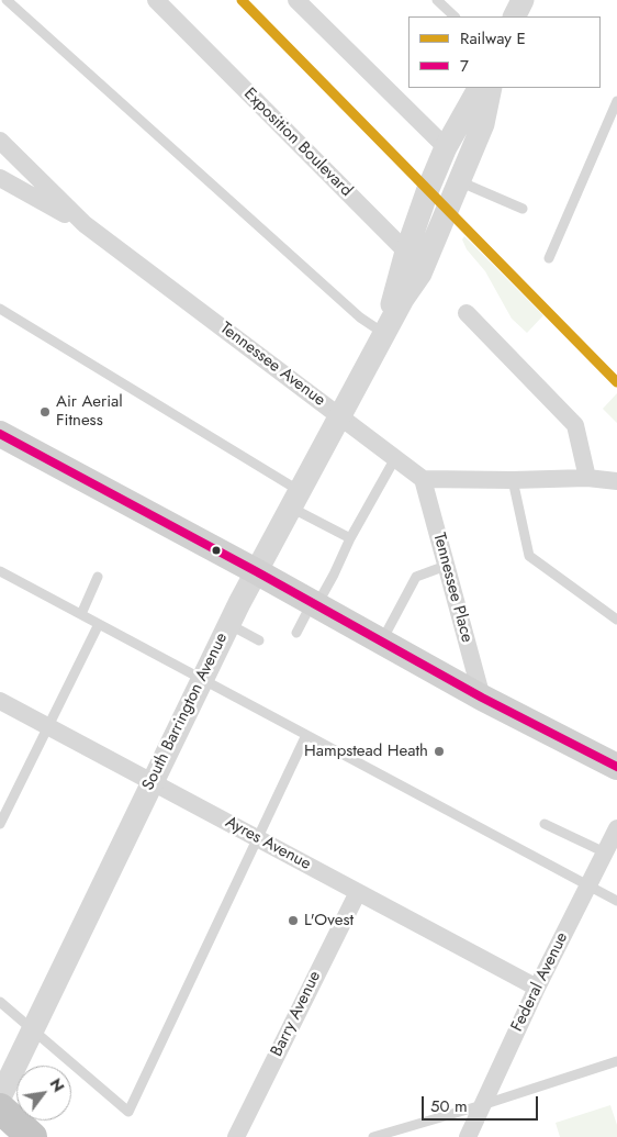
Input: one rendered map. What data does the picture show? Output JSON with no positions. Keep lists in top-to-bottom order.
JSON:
{
  "streets": {
    "street": [
      "Exposition Boulevard",
      "Tennessee Avenue",
      "Tennessee Place",
      "South Barrington Avenue",
      "Ayres Avenue",
      "Federal Avenue",
      "Barry Avenue"
    ]
  },
  "crossings": [
    ["Exposition Boulevard", "South Barrington Avenue"],
    ["Tennessee Avenue", "Tennessee Place"],
    ["Tennessee Avenue", "South Barrington Avenue"],
    ["South Barrington Avenue", "Ayres Avenue"],
    ["Ayres Avenue", "Federal Avenue"],
    ["Ayres Avenue", "Barry Avenue"]
  ],
  "places": ["Air Aerial Fitness", "Hampstead Heath", "L'Ovest"],
  "lines": ["rail line E", "transit line 7"],
  "legend": ["Railway E", "7"],
  "scale_bar": "50 m",
  "north": "top right"
}
